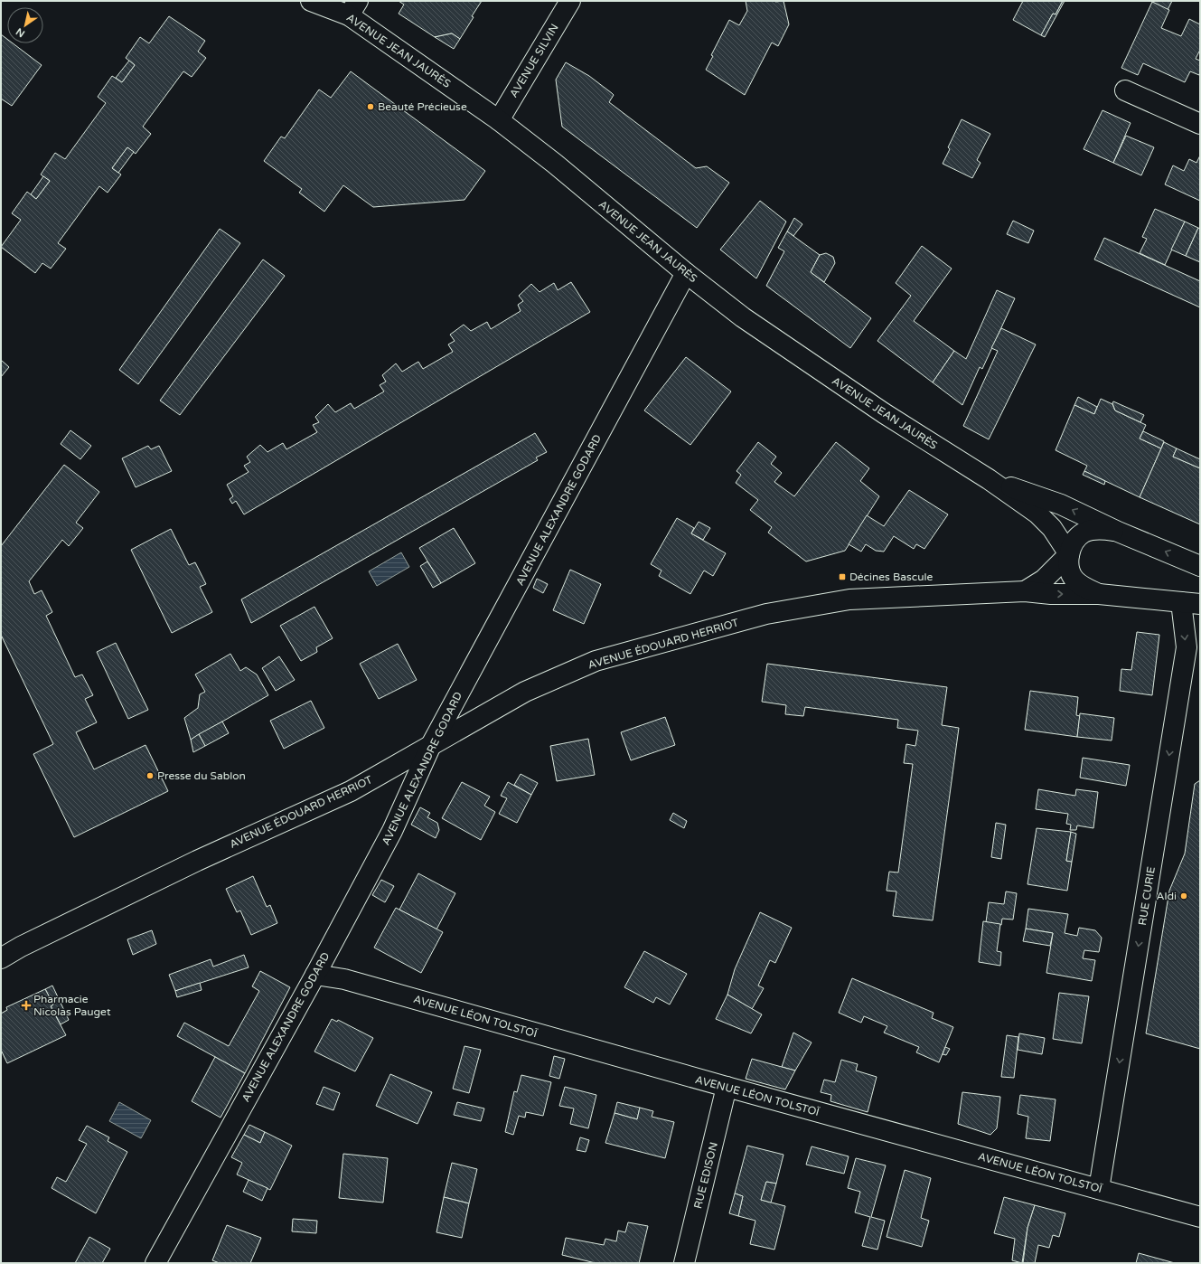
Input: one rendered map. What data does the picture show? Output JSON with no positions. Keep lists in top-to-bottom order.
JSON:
{
  "streets": {
    "street": [
      "AVENUE JEAN JAURÈS",
      "AVENUE SILVIN",
      "AVENUE ALEXANDRE GODARD",
      "AVENUE ÉDOUARD HERRIOT",
      "RUE CURIE",
      "AVENUE LÉON TOLSTOÏ",
      "RUE EDISON"
    ]
  },
  "crossings": [
    ["AVENUE JEAN JAURÈS", "AVENUE SILVIN"],
    ["AVENUE JEAN JAURÈS", "AVENUE ALEXANDRE GODARD"],
    ["AVENUE JEAN JAURÈS", "AVENUE ÉDOUARD HERRIOT"],
    ["AVENUE JEAN JAURÈS", "RUE CURIE"],
    ["AVENUE ALEXANDRE GODARD", "AVENUE ÉDOUARD HERRIOT"],
    ["AVENUE ALEXANDRE GODARD", "AVENUE LÉON TOLSTOÏ"],
    ["RUE CURIE", "AVENUE LÉON TOLSTOÏ"],
    ["AVENUE LÉON TOLSTOÏ", "RUE EDISON"]
  ],
  "one_way": ["RUE CURIE"],
  "places": {
    "other": ["Beauté Précieuse", "Presse du Sablon", "Aldi"],
    "transit": ["Décines Bascule"],
    "health": ["Pharmacie Nicolas Pauget"]
  },
  "north": "bottom left"
}
